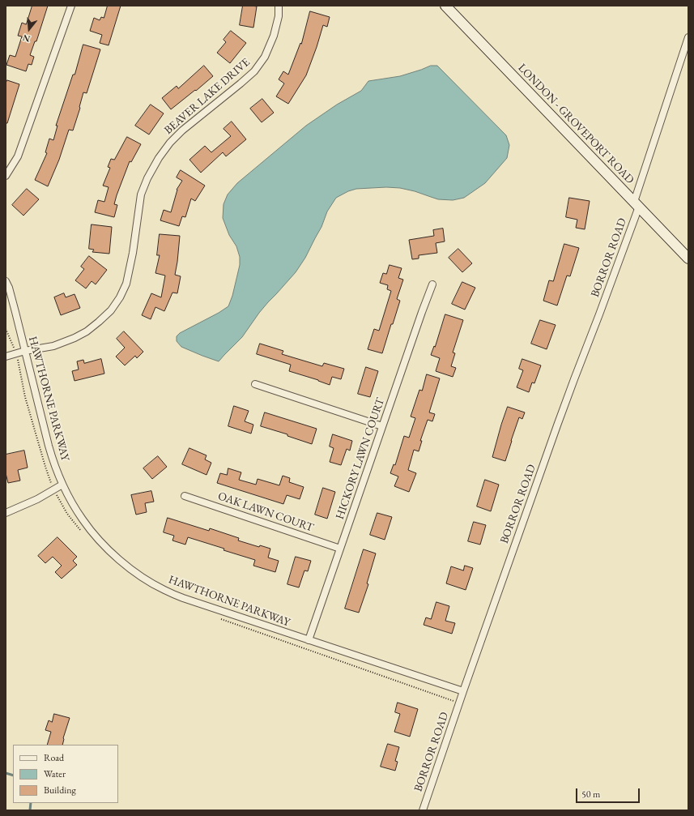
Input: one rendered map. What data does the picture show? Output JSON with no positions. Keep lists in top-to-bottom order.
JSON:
{
  "streets": {
    "main road": ["LONDON - GROVEPORT ROAD"],
    "street": [
      "BEAVER LAKE DRIVE",
      "BORROR ROAD",
      "HAWTHORNE PARKWAY",
      "HICKORY LAWN COURT",
      "OAK LAWN COURT"
    ]
  },
  "crossings": [
    ["BEAVER LAKE DRIVE", "HAWTHORNE PARKWAY"],
    ["LONDON - GROVEPORT ROAD", "BORROR ROAD"],
    ["BORROR ROAD", "HAWTHORNE PARKWAY"],
    ["HAWTHORNE PARKWAY", "HICKORY LAWN COURT"],
    ["HICKORY LAWN COURT", "OAK LAWN COURT"]
  ],
  "legend": ["Road", "Water", "Building"],
  "scale_bar": "50 m",
  "north": "bottom"
}
